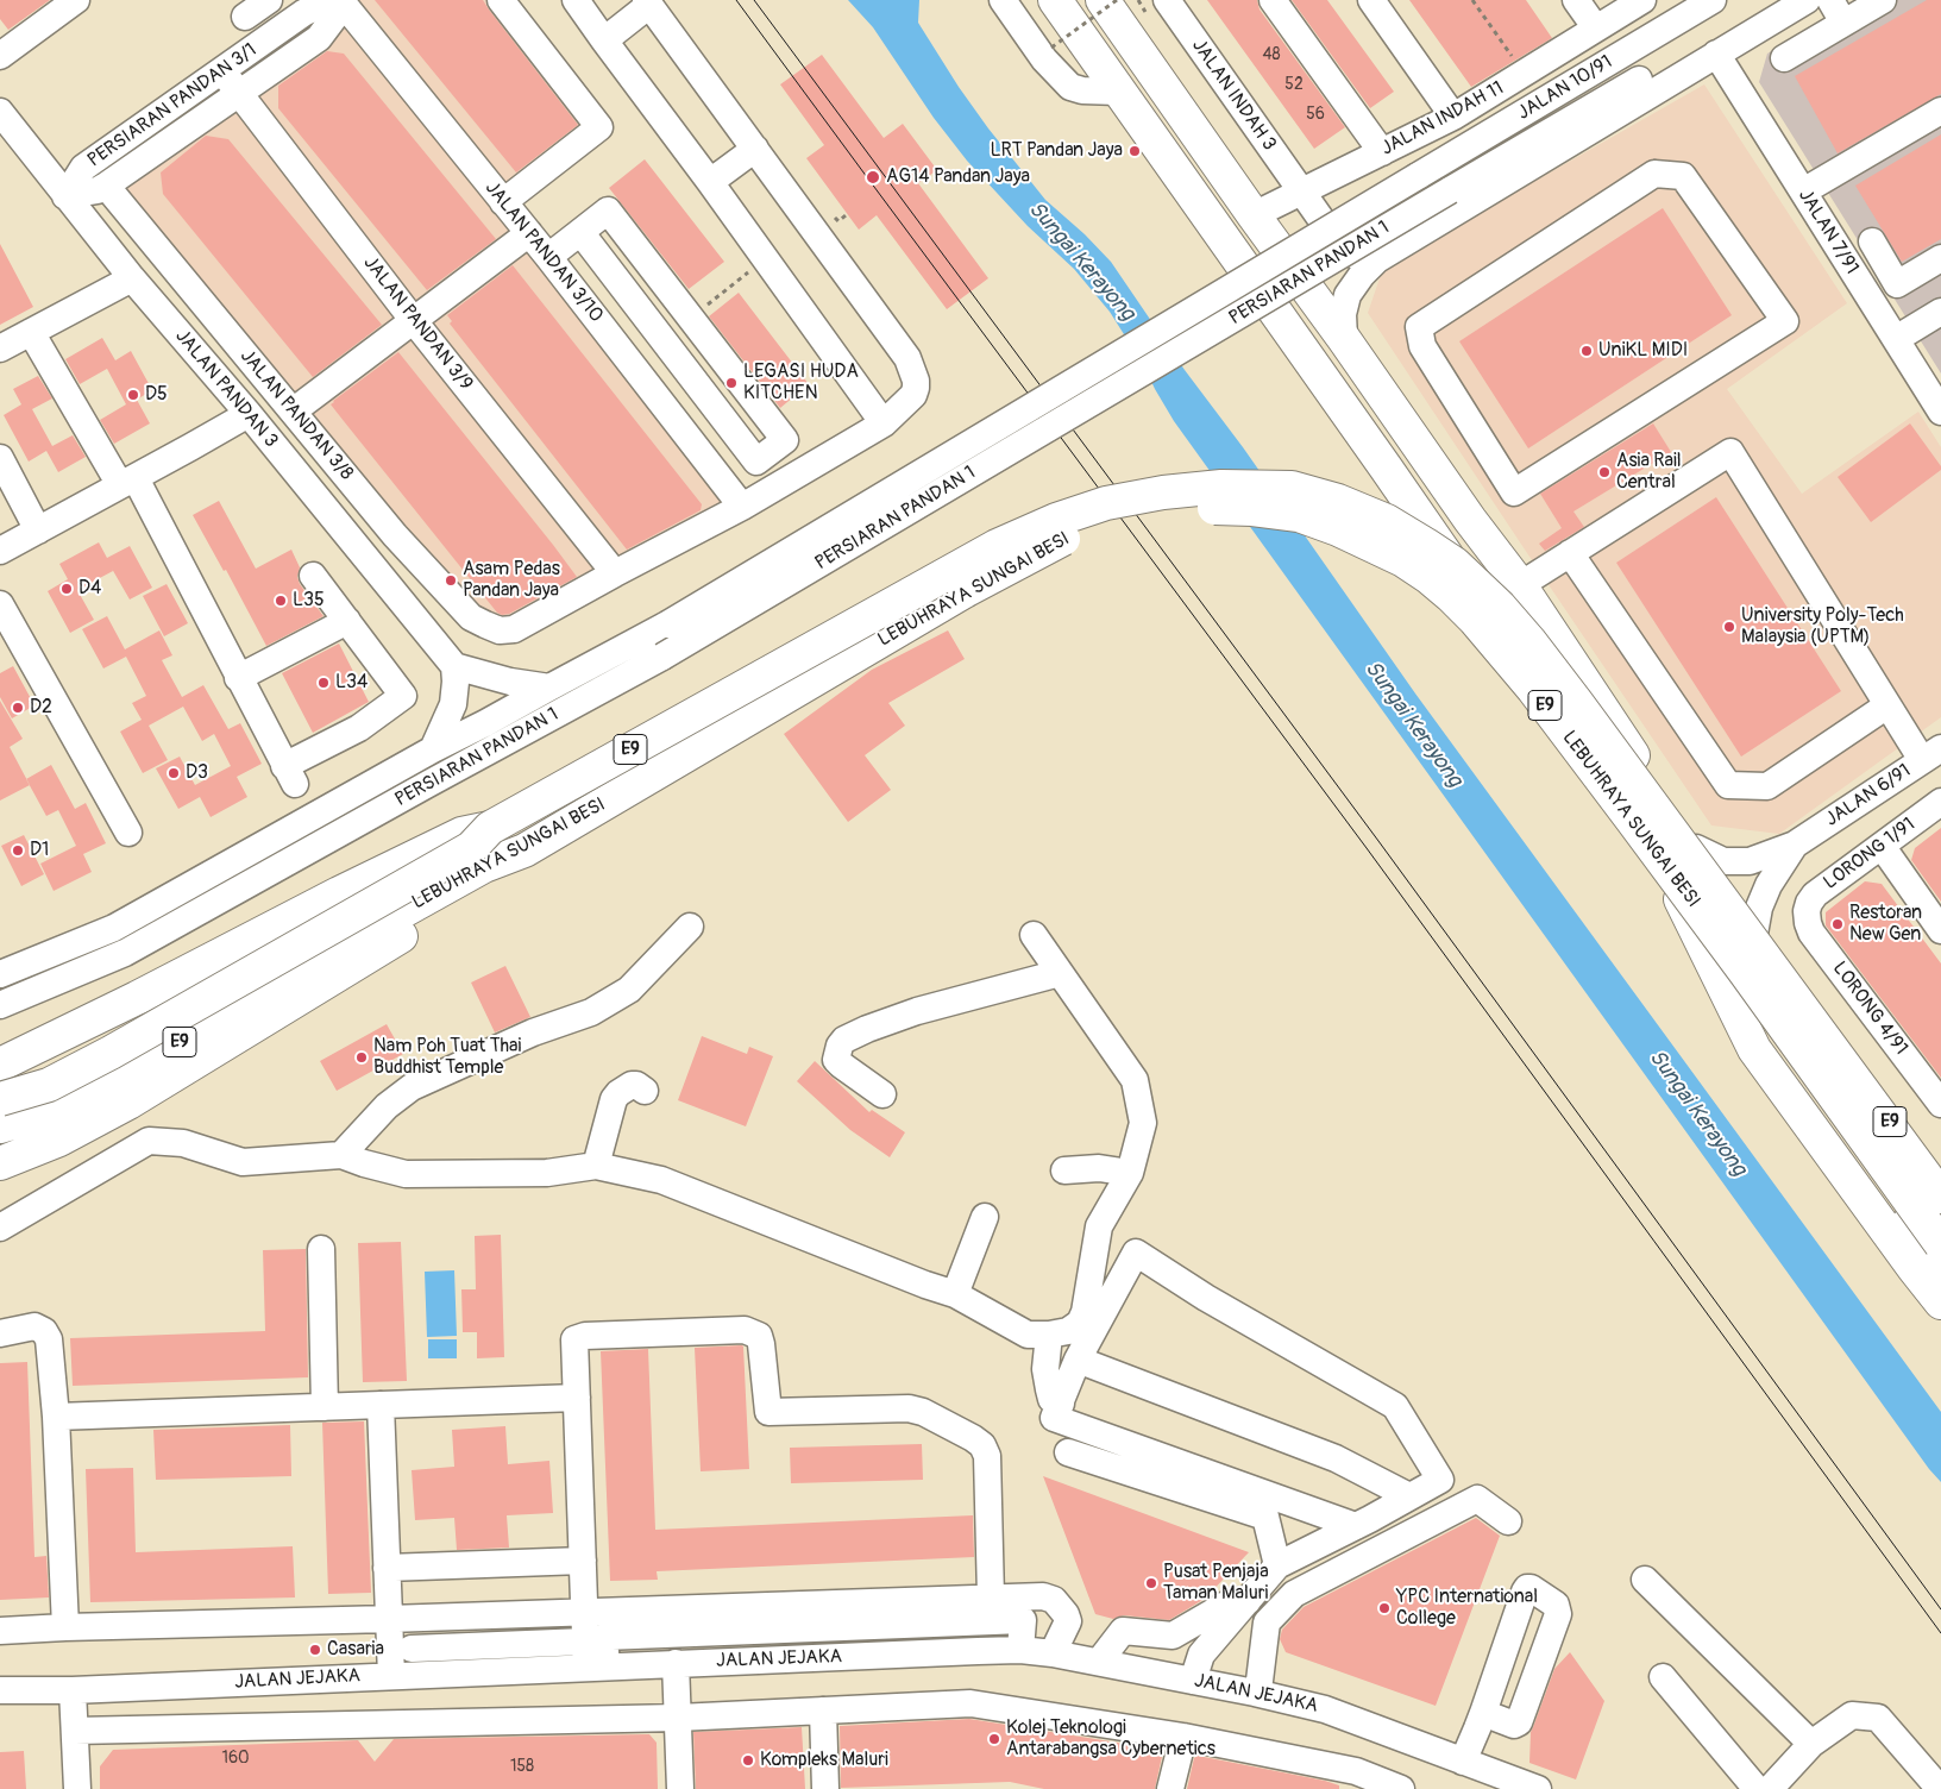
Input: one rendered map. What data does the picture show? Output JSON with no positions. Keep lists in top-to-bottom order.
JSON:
{
  "streets": {
    "highway": ["LEBUHRAYA SUNGAI BESI", "E9"],
    "street": [
      "JALAN 10/91",
      "JALAN INDAH 3",
      "PERSIARAN PANDAN 3/1",
      "JALAN INDAH 11",
      "JALAN 7/91",
      "JALAN PANDAN 3/10",
      "PERSIARAN PANDAN 1",
      "JALAN PANDAN 3/9",
      "JALAN PANDAN 3",
      "JALAN PANDAN 3/8",
      "JALAN 6/91",
      "LORONG 1/91",
      "LORONG 4/91",
      "JALAN JEJAKA"
    ]
  },
  "crossings": [
    ["JALAN 10/91", "PERSIARAN PANDAN 1"],
    ["JALAN INDAH 3", "JALAN INDAH 11"],
    ["PERSIARAN PANDAN 3/1", "JALAN PANDAN 3/10"],
    ["PERSIARAN PANDAN 3/1", "JALAN PANDAN 3/9"],
    ["PERSIARAN PANDAN 3/1", "JALAN PANDAN 3"],
    ["PERSIARAN PANDAN 3/1", "JALAN PANDAN 3/8"],
    ["JALAN INDAH 11", "E9"],
    ["JALAN PANDAN 3/9", "JALAN PANDAN 3/8"],
    ["LEBUHRAYA SUNGAI BESI", "E9"],
    ["E9", "JALAN 6/91"],
    ["LORONG 1/91", "LORONG 4/91"]
  ],
  "water": ["Sungai Kerayong"],
  "places": [
    "LRT Pandan Jaya",
    "AG14 Pandan Jaya",
    "UniKL MIDI",
    "LEGASI HUDA KITCHEN",
    "D5",
    "Asia Rail Central",
    "Asam Pedas Pandan Jaya",
    "D4",
    "L35",
    "University Poly-Tech Malaysia (UPTM)",
    "L34",
    "D2",
    "D3",
    "D1",
    "Restoran New Gen",
    "Nam Poh Tuat Thai Buddhist Temple",
    "Pusat Penjaja Taman Maluri",
    "YPC International College",
    "Casaria",
    "Kolej Teknologi Antarabangsa Cybernetics",
    "Kompleks Maluri"
  ],
  "house_numbers": [
    "48",
    "52",
    "56",
    "160",
    "158"
  ]
}
